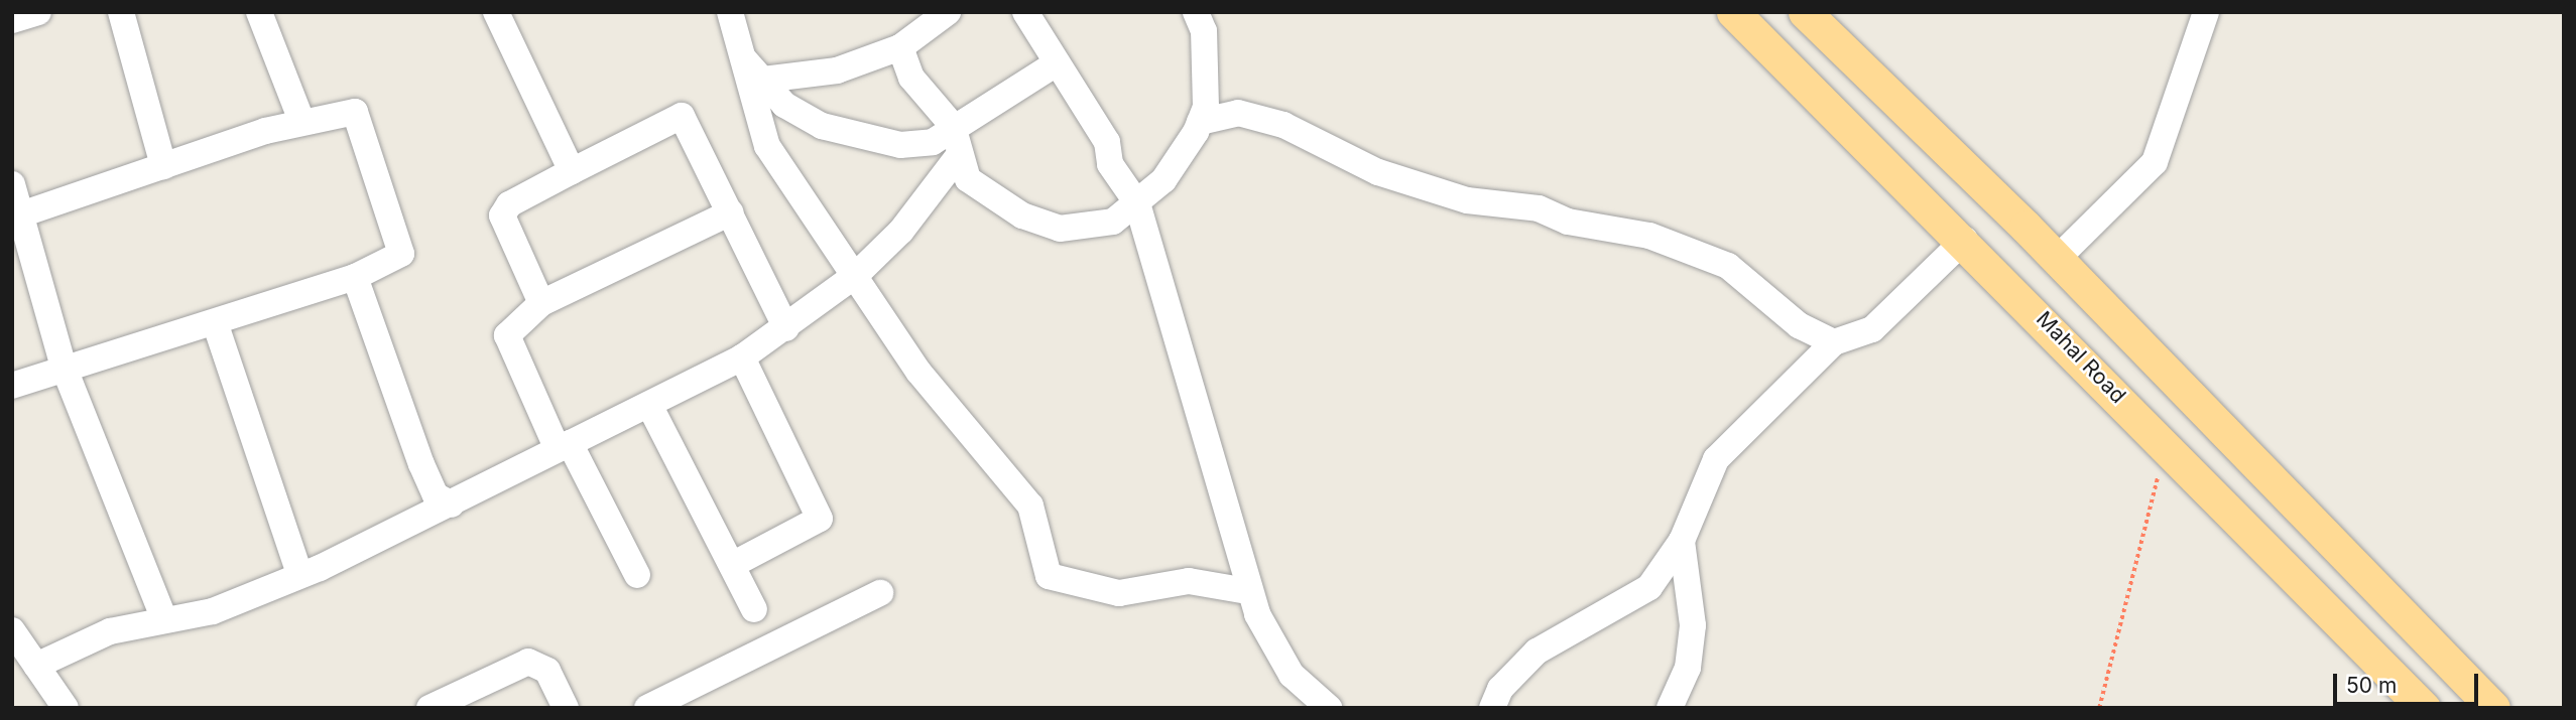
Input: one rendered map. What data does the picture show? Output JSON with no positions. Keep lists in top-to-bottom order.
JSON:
{
  "streets": {
    "main road": ["Mahal Road"]
  },
  "scale_bar": "50 m"
}
